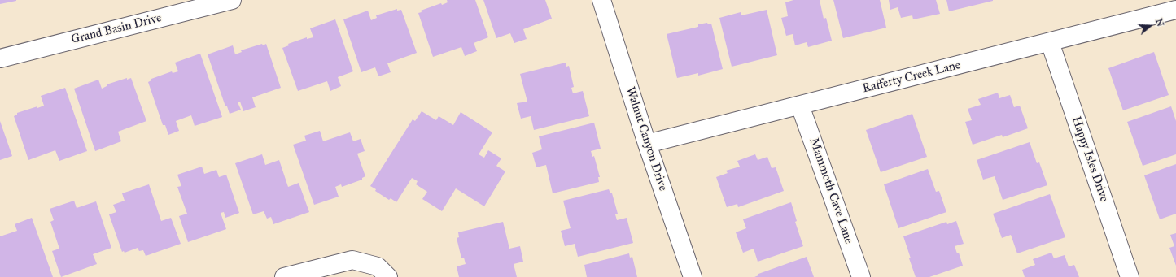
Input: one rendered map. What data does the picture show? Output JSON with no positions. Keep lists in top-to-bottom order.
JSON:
{
  "streets": {
    "street": [
      "Grand Basin Drive",
      "Rafferty Creek Lane",
      "Walnut Canyon Drive",
      "Happy Isles Drive",
      "Mammoth Cave Lane"
    ]
  },
  "crossings": [
    ["Rafferty Creek Lane", "Walnut Canyon Drive"],
    ["Rafferty Creek Lane", "Happy Isles Drive"],
    ["Rafferty Creek Lane", "Mammoth Cave Lane"]
  ],
  "north": "right"
}
